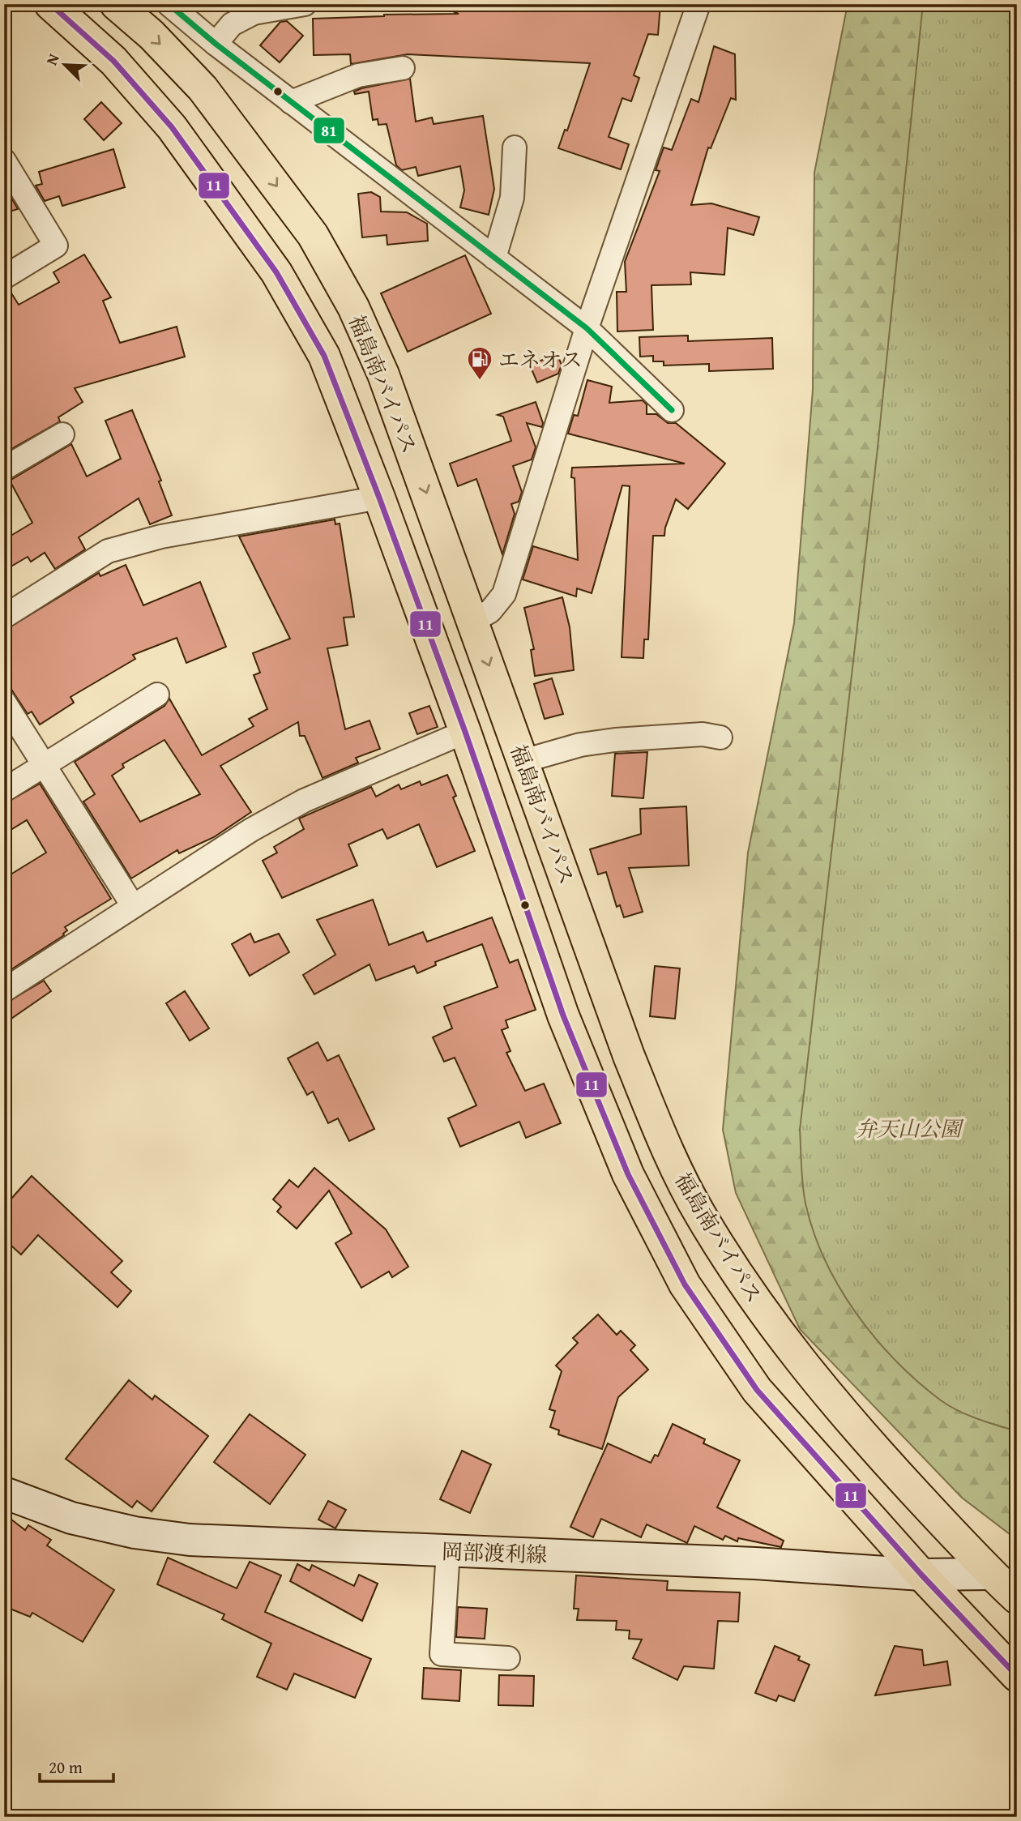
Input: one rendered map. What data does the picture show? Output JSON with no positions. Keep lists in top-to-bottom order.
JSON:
{
  "streets": {
    "highway": ["福島南バイパス"],
    "main road": ["岡部渡利線"]
  },
  "crossings": [
    ["福島南バイパス", "岡部渡利線"]
  ],
  "parks": ["弁天山公園"],
  "places": {
    "fuel station": ["エネオス"]
  },
  "lines": ["transit line 11", "transit line 81"],
  "scale_bar": "20 m",
  "north": "top left"
}
